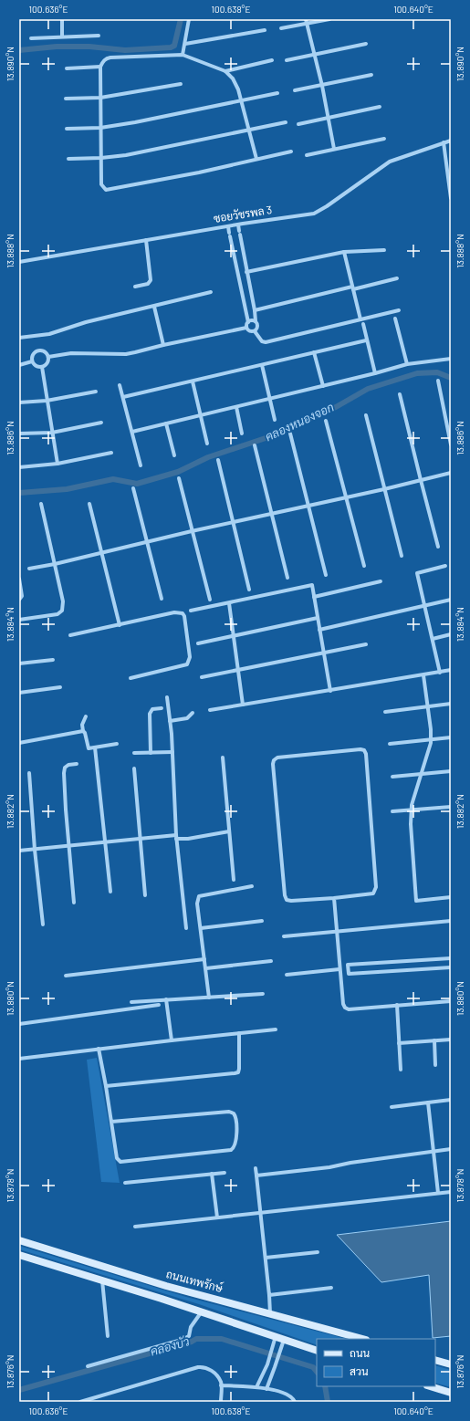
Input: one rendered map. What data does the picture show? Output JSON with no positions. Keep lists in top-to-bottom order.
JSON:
{
  "streets": {
    "main road": ["ถนนเทพรักษ์"],
    "street": ["ซอยวัชรพล 3"]
  },
  "water": ["คลองหนองจอก", "คลองบัว"],
  "legend": ["ถนน", "สวน"],
  "coordinates": [
    "100.636°E",
    "100.638°E",
    "100.640°E",
    "13.890°N",
    "13.888°N",
    "13.886°N",
    "13.884°N",
    "13.882°N",
    "13.880°N",
    "13.878°N",
    "13.876°N"
  ]
}
